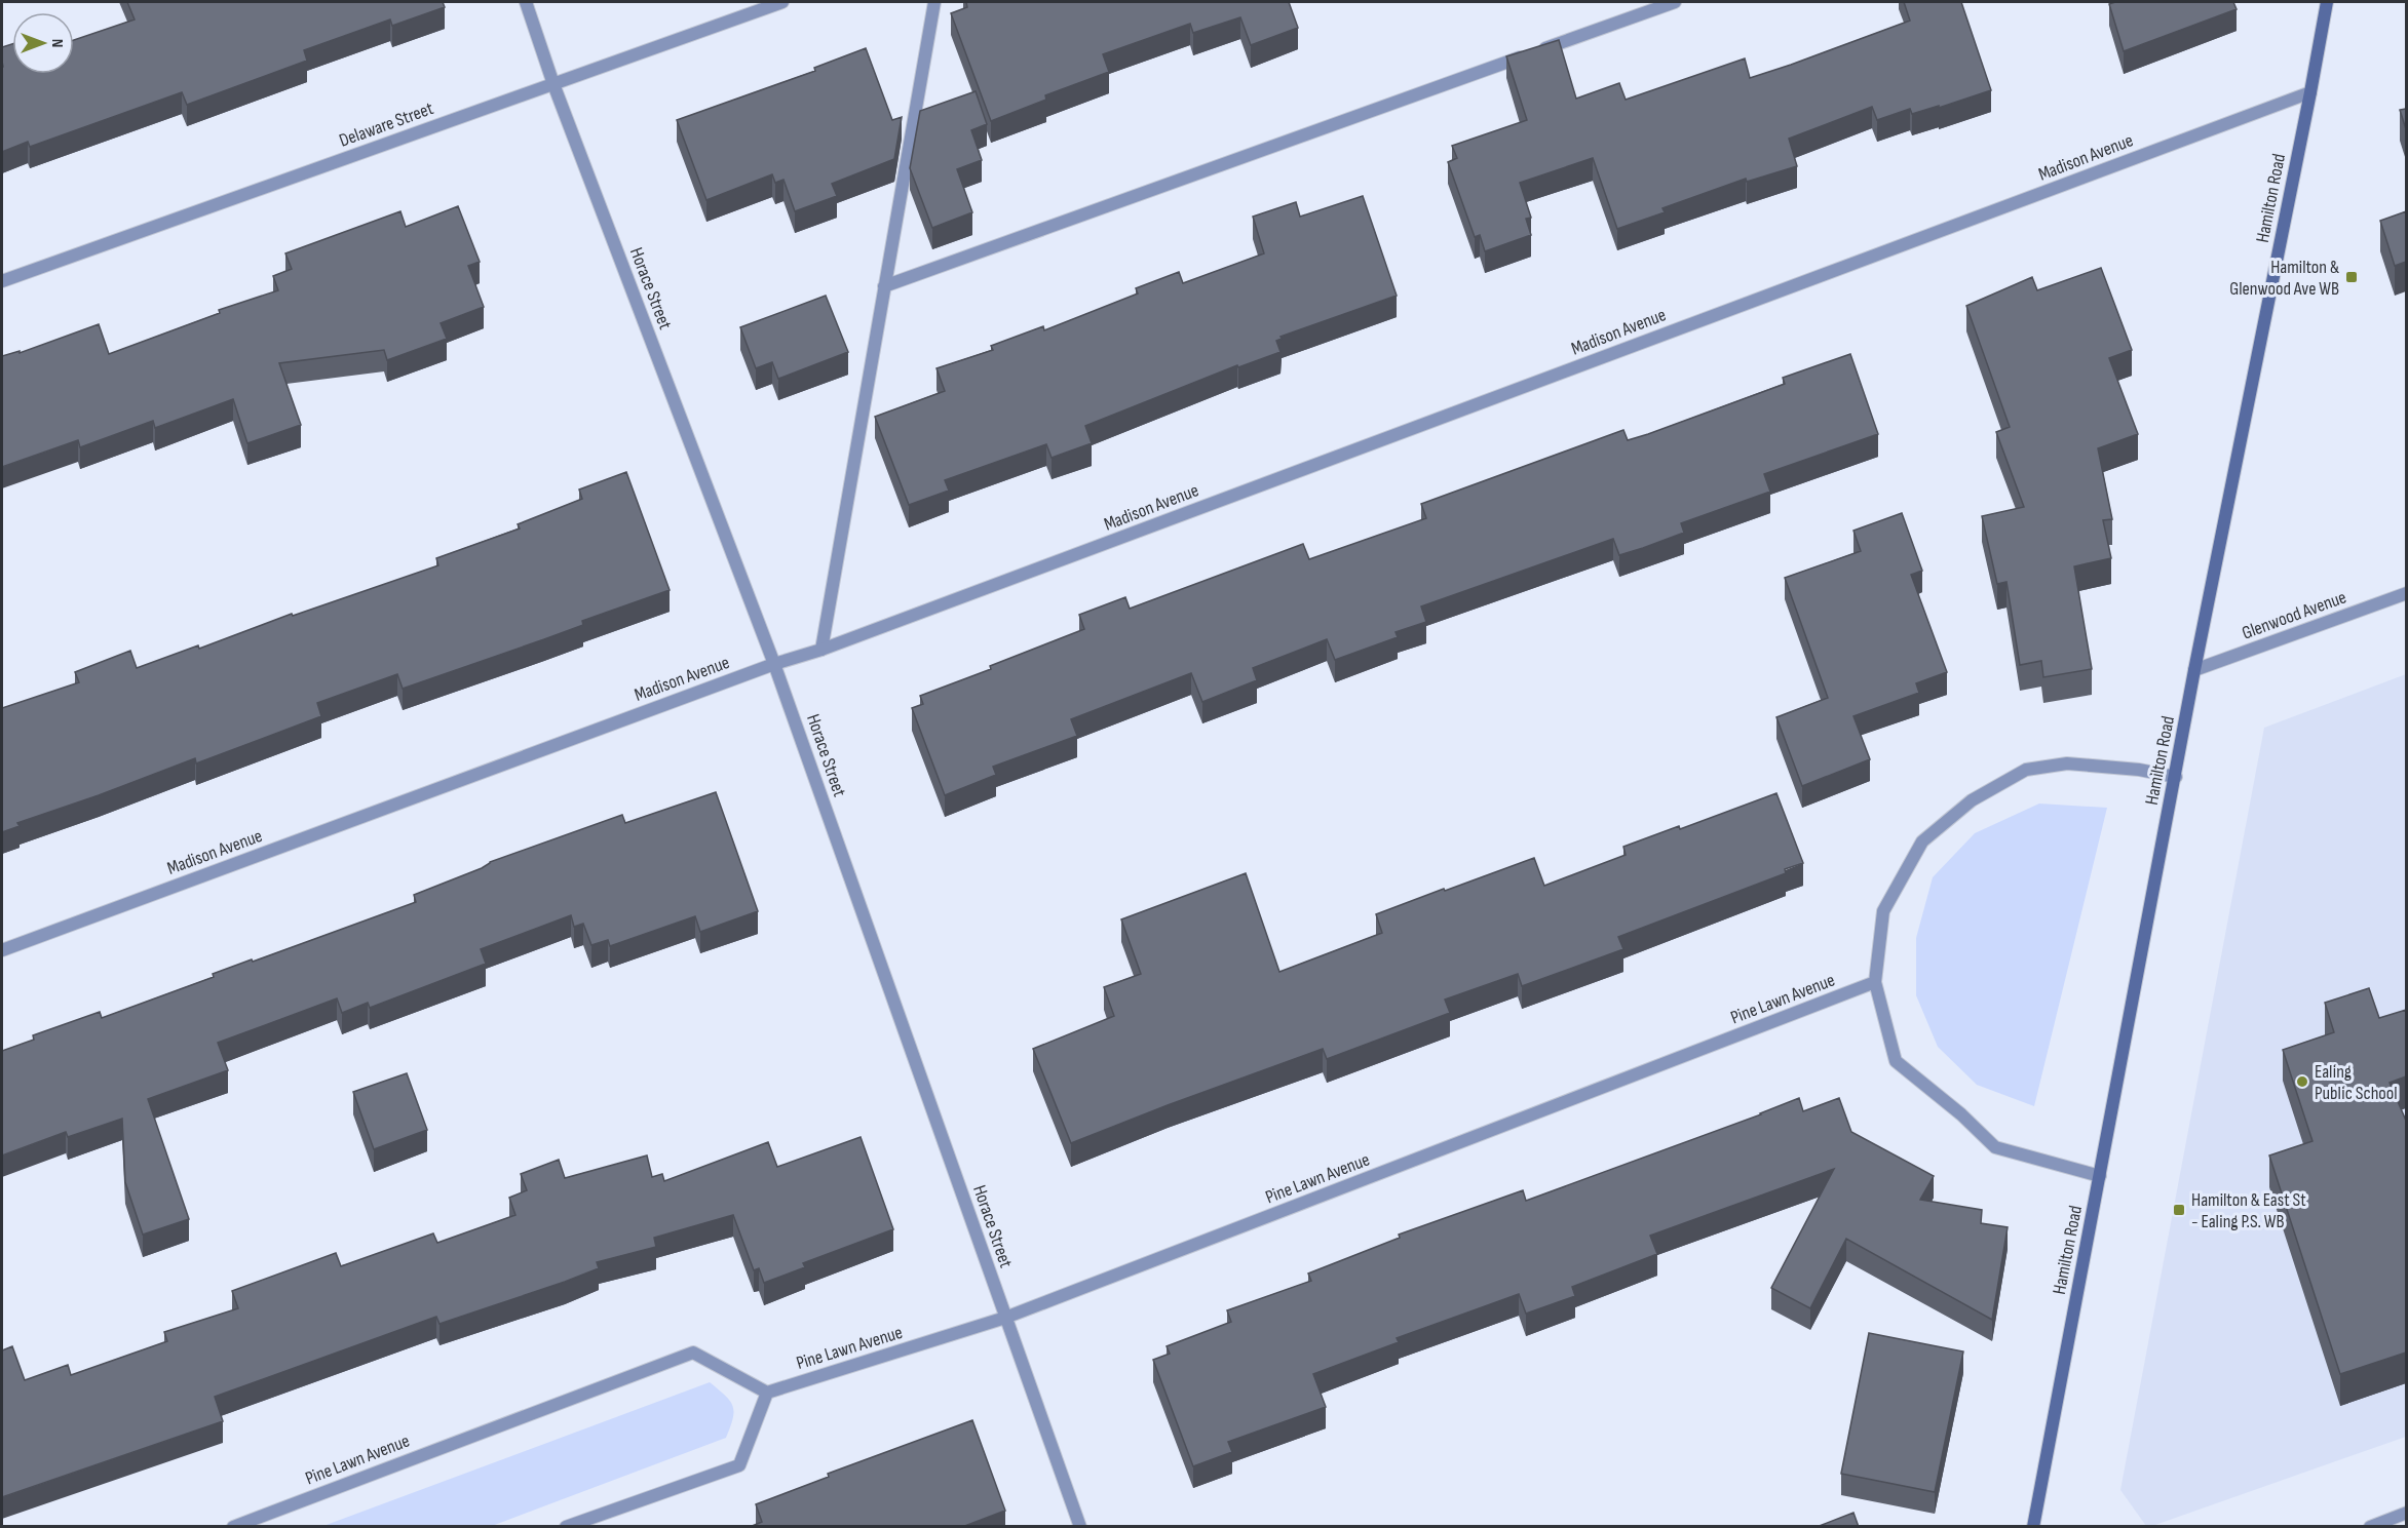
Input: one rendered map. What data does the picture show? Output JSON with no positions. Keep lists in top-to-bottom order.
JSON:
{
  "streets": {
    "main road": ["Hamilton Road"],
    "street": [
      "Delaware Street",
      "Madison Avenue",
      "Horace Street",
      "Glenwood Avenue",
      "Pine Lawn Avenue"
    ]
  },
  "crossings": [
    ["Delaware Street", "Horace Street"],
    ["Madison Avenue", "Hamilton Road"],
    ["Madison Avenue", "Horace Street"],
    ["Hamilton Road", "Glenwood Avenue"],
    ["Horace Street", "Pine Lawn Avenue"]
  ],
  "places": {
    "transit": ["Hamilton & Glenwood Ave WB", "Hamilton & East St - Ealing P.S. WB"],
    "other": ["Ealing Public School"]
  },
  "north": "right"
}
